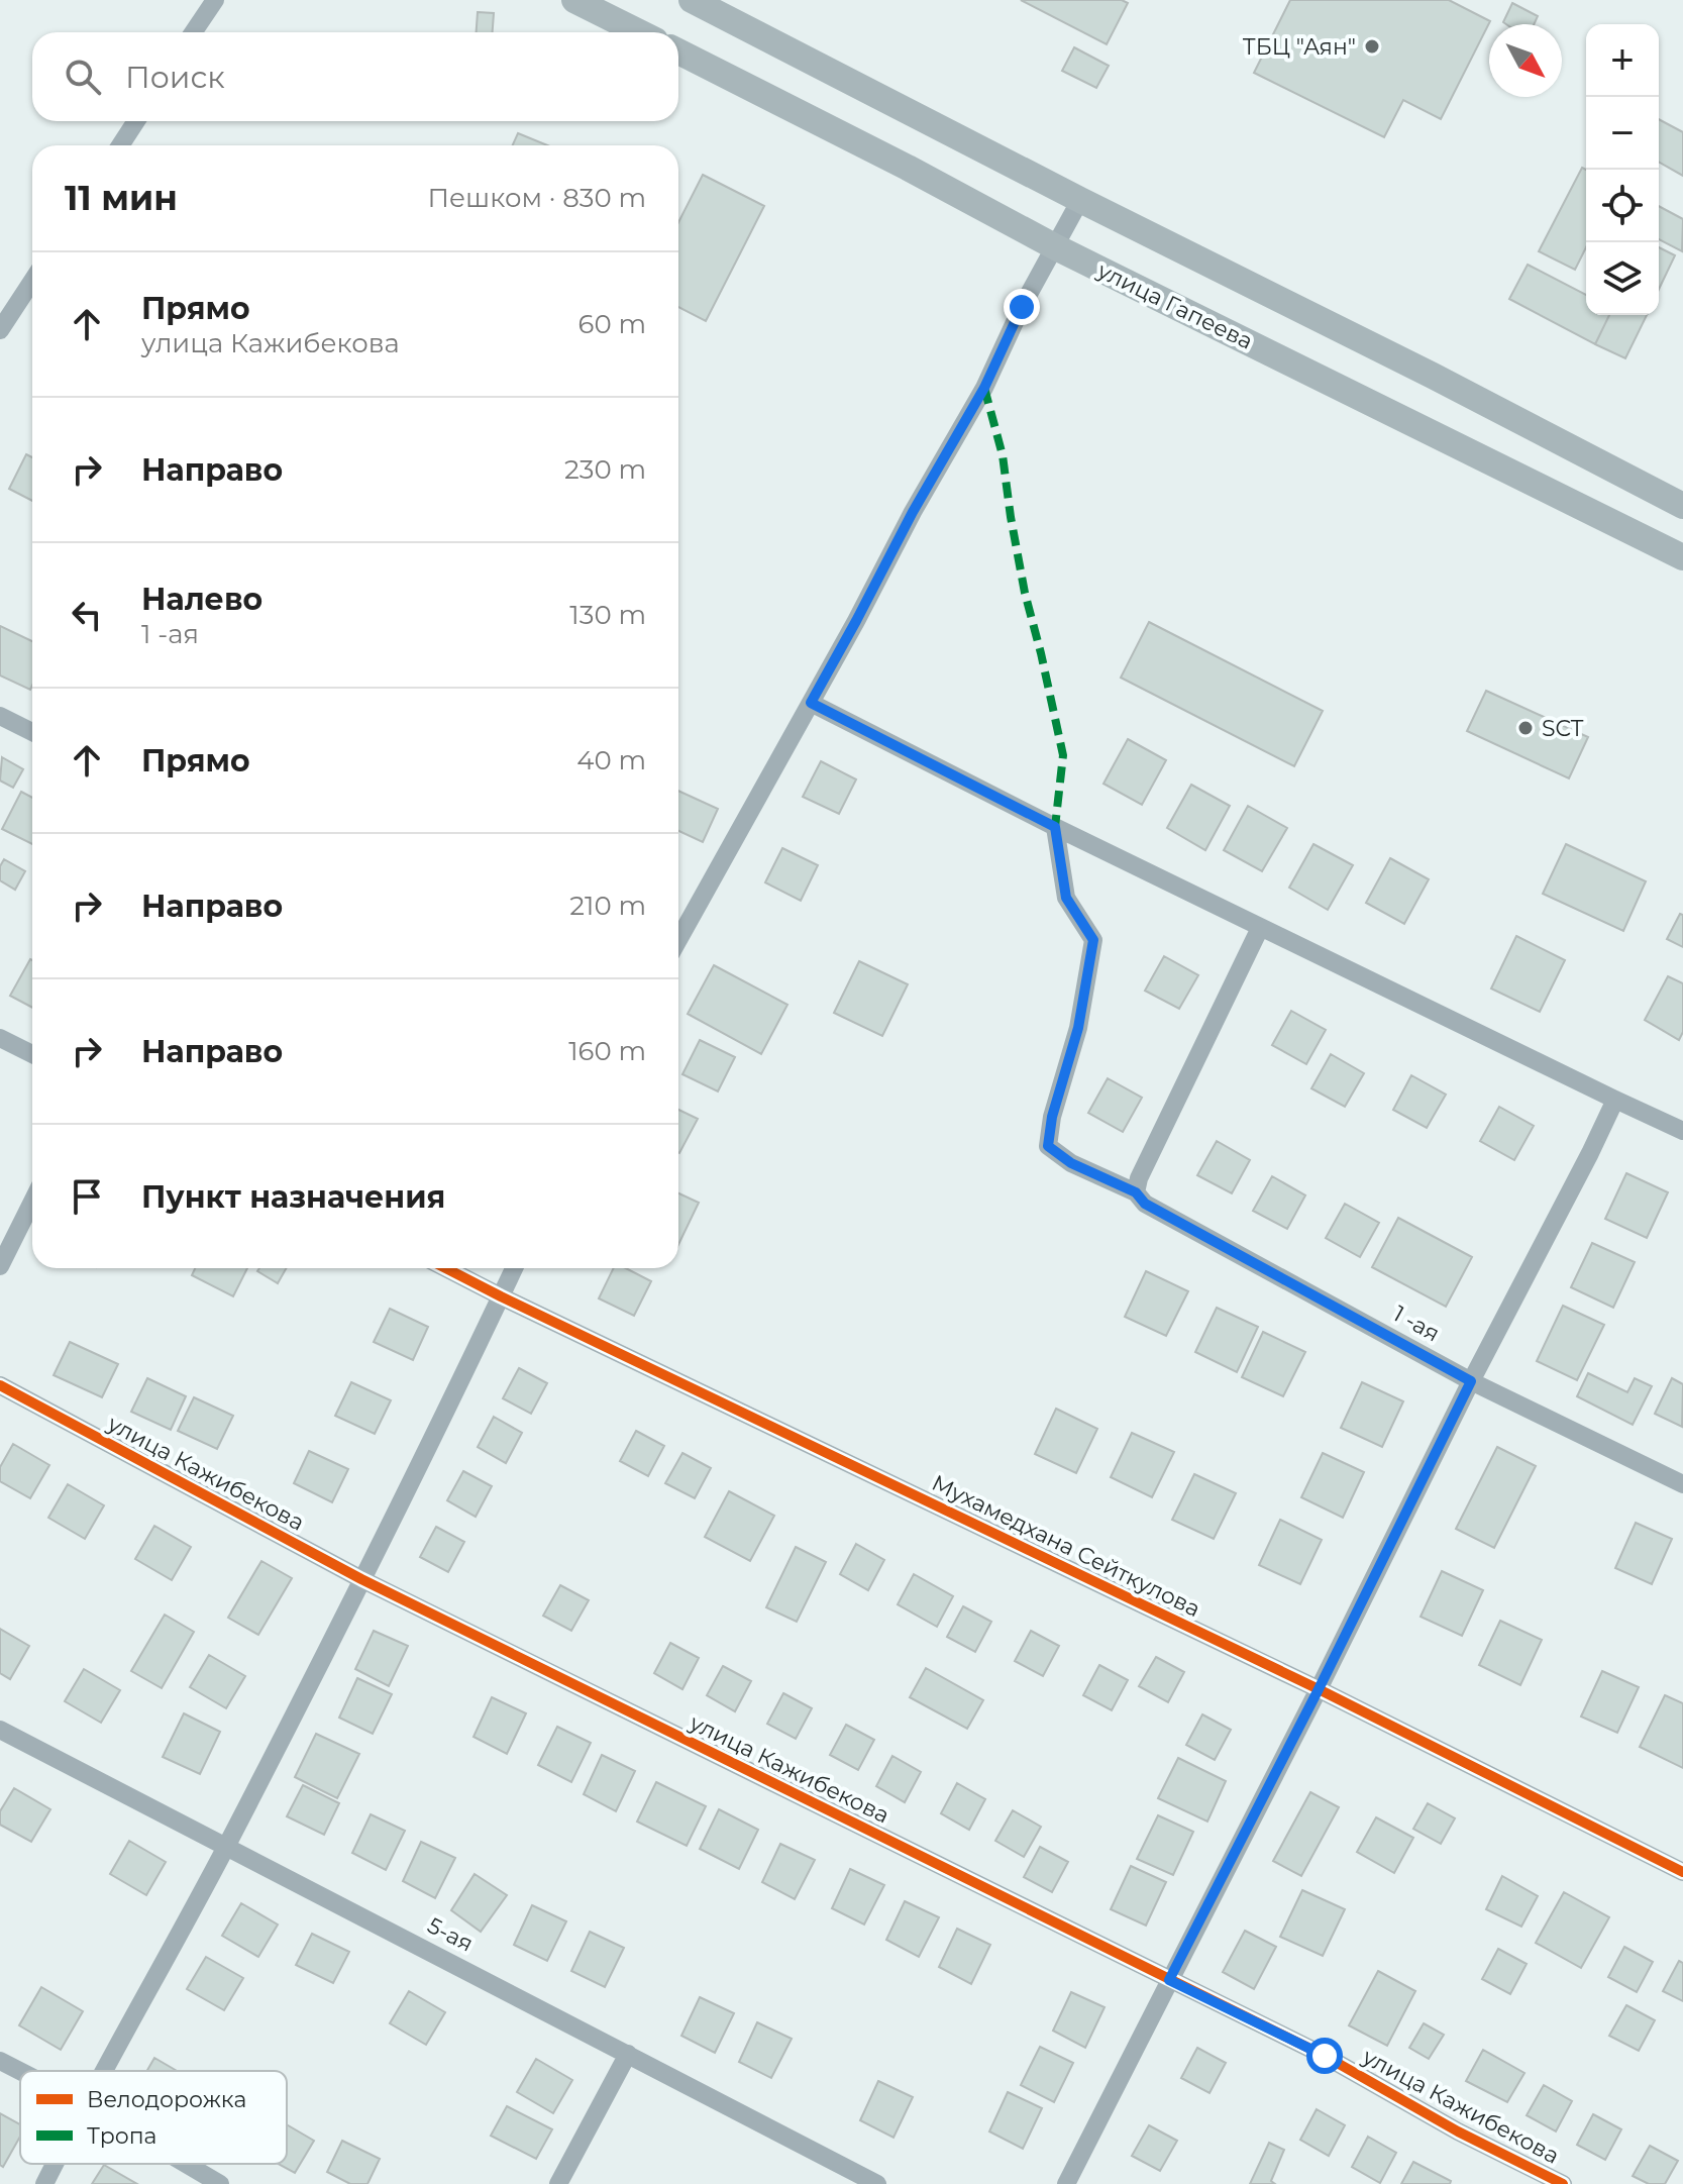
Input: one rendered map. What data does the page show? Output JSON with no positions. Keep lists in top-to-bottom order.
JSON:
{
  "streets": {
    "highway": ["улица Гапеева"],
    "street": [
      "1 -ая",
      "улица Кажибекова",
      "Мухамедхана Сейткулова",
      "5-ая"
    ]
  },
  "places": ["ТБЦ \"Аян\"", "SCT"],
  "legend": ["Велодорожка", "Тропа"],
  "north": "bottom right",
  "page": {
    "map_buttons": ["+", "−"],
    "search": "Поиск",
    "heading": ["11 мин", "Пешком · 830 m"],
    "list": [
      ["Прямо", "улица Кажибекова", "60 m"],
      ["Направо", "230 m"],
      ["Налево", "1 -ая", "130 m"],
      ["Прямо", "40 m"],
      ["Направо", "210 m"],
      ["Направо", "160 m"],
      "Пункт назначения"
    ]
  }
}
